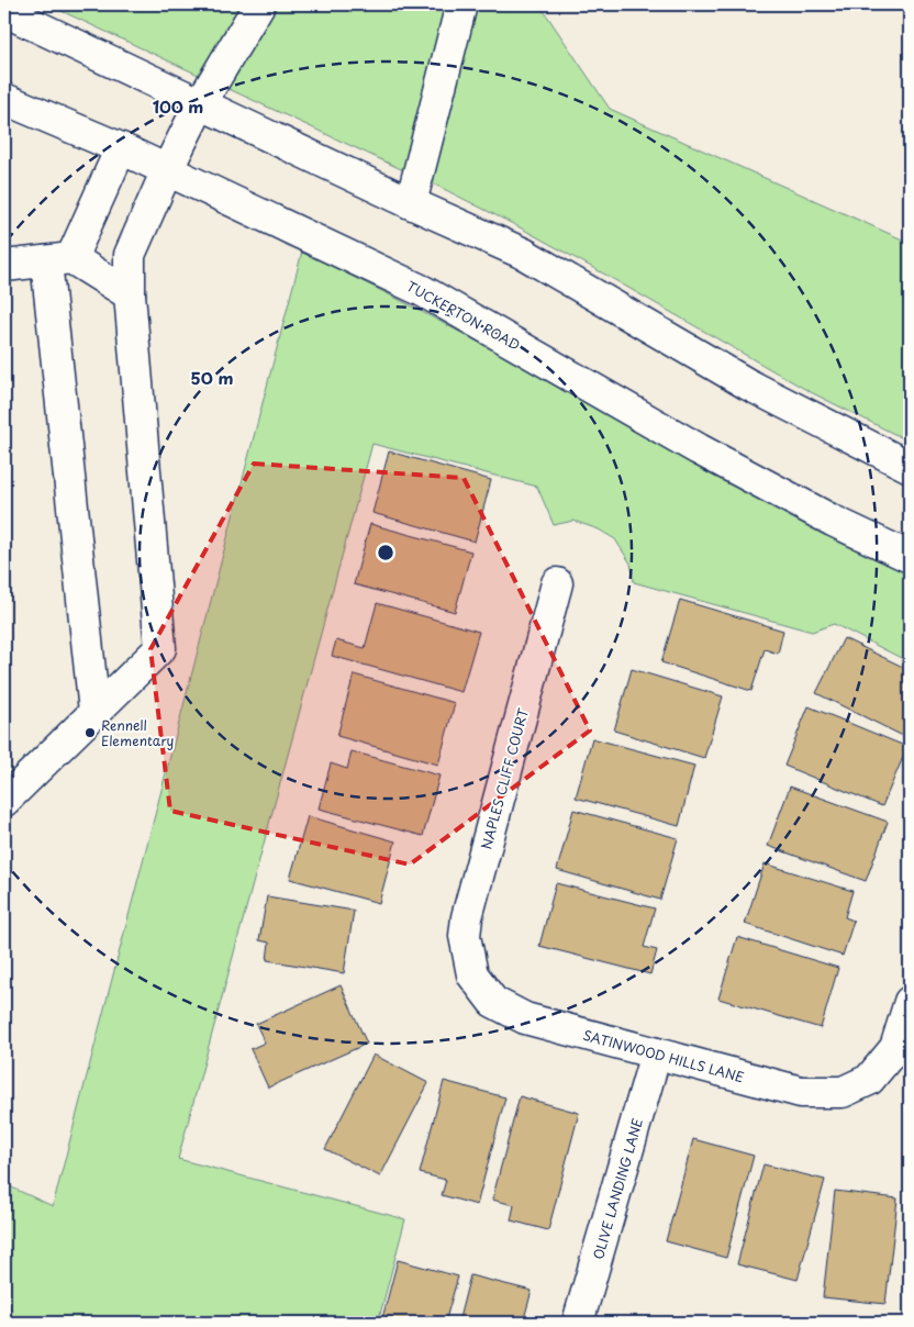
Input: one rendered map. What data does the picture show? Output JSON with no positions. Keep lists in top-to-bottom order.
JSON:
{
  "streets": {
    "main road": [
      "TUCKERTON ROAD",
      "NAPLES CLIFF COURT",
      "SATINWOOD HILLS LANE",
      "OLIVE LANDING LANE"
    ]
  },
  "crossings": [
    ["NAPLES CLIFF COURT", "SATINWOOD HILLS LANE"],
    ["SATINWOOD HILLS LANE", "OLIVE LANDING LANE"]
  ],
  "places": ["Rennell Elementary"],
  "rings": ["100 m", "50 m"]
}
